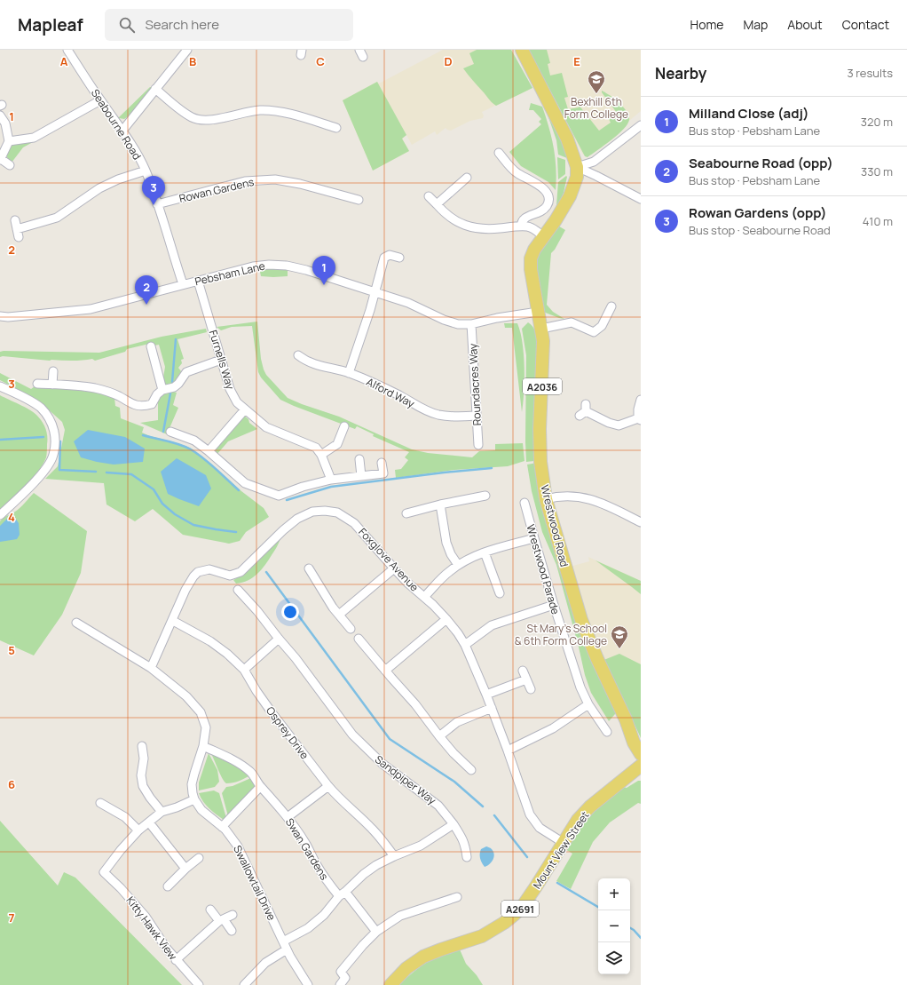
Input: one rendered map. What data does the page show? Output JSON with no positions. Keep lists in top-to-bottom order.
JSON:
{
  "streets": {
    "main road": [
      "A2036",
      "Wrestwood Road",
      "Mount View Street",
      "A2691"
    ],
    "street": [
      "Seabourne Road",
      "Rowan Gardens",
      "Pebsham Lane",
      "Furnells Way",
      "Roundacres Way",
      "Alford Way",
      "Foxglove Avenue",
      "Wrestwood Parade",
      "Osprey Drive",
      "Sandpiper Way",
      "Swan Gardens",
      "Swallowtail Drive",
      "Kitty Hawk View"
    ]
  },
  "crossings": [
    ["Seabourne Road", "Rowan Gardens"],
    ["Seabourne Road", "Pebsham Lane"],
    ["Pebsham Lane", "Furnells Way"],
    ["Pebsham Lane", "Roundacres Way"],
    ["Pebsham Lane", "Wrestwood Road"],
    ["Roundacres Way", "Alford Way"],
    ["A2036", "Wrestwood Road"],
    ["Foxglove Avenue", "Osprey Drive"],
    ["Foxglove Avenue", "Mount View Street"]
  ],
  "places": {
    "school or university": ["Bexhill 6th Form College", "St Mary's School & 6th Form College"]
  },
  "page": {
    "header": "Mapleaf",
    "search": "Search here",
    "nav": [
      "Home",
      "Map",
      "About",
      "Contact"
    ],
    "heading": ["Nearby", "3 results"],
    "list": [
      {
        "mark": "1",
        "name": "Milland Close (adj)",
        "note": "Bus stop · Pebsham Lane",
        "value": "320 m"
      },
      {
        "mark": "2",
        "name": "Seabourne Road (opp)",
        "note": "Bus stop · Pebsham Lane",
        "value": "330 m"
      },
      {
        "mark": "3",
        "name": "Rowan Gardens (opp)",
        "note": "Bus stop · Seabourne Road",
        "value": "410 m"
      }
    ],
    "pins": ["3", "1", "2"],
    "map_buttons": ["+", "−"]
  },
  "grid": {
    "columns": [
      "A",
      "B",
      "C",
      "D",
      "E"
    ],
    "rows": [
      "1",
      "2",
      "3",
      "4",
      "5",
      "6",
      "7"
    ]
  }
}
